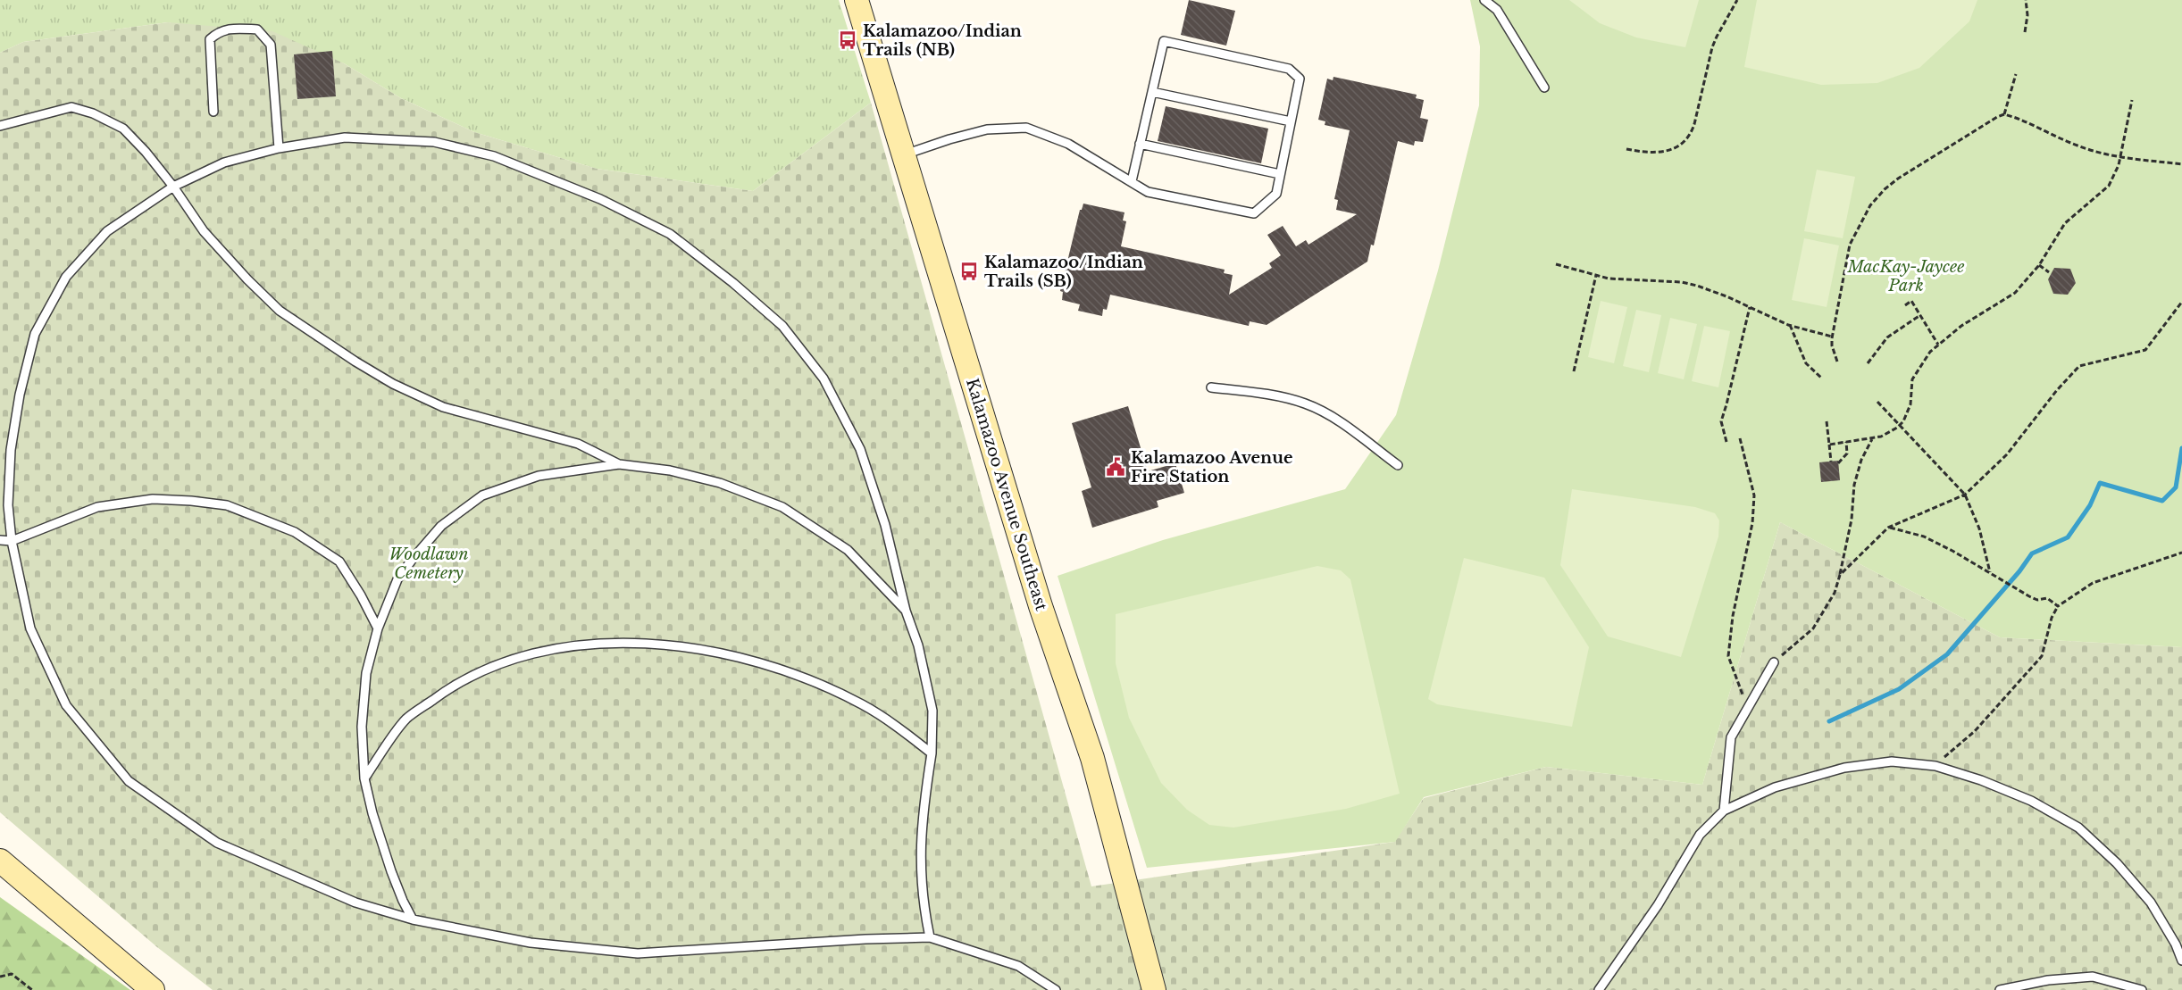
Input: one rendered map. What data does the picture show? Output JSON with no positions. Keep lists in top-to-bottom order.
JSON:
{
  "streets": {
    "main road": ["Kalamazoo Avenue Southeast"]
  },
  "parks": ["MacKay-Jaycee Park", "Woodlawn Cemetery"],
  "places": {
    "bus stop": ["Kalamazoo/Indian Trails (NB)", "Kalamazoo/Indian Trails (SB)"],
    "public building": ["Kalamazoo Avenue Fire Station"]
  }
}
